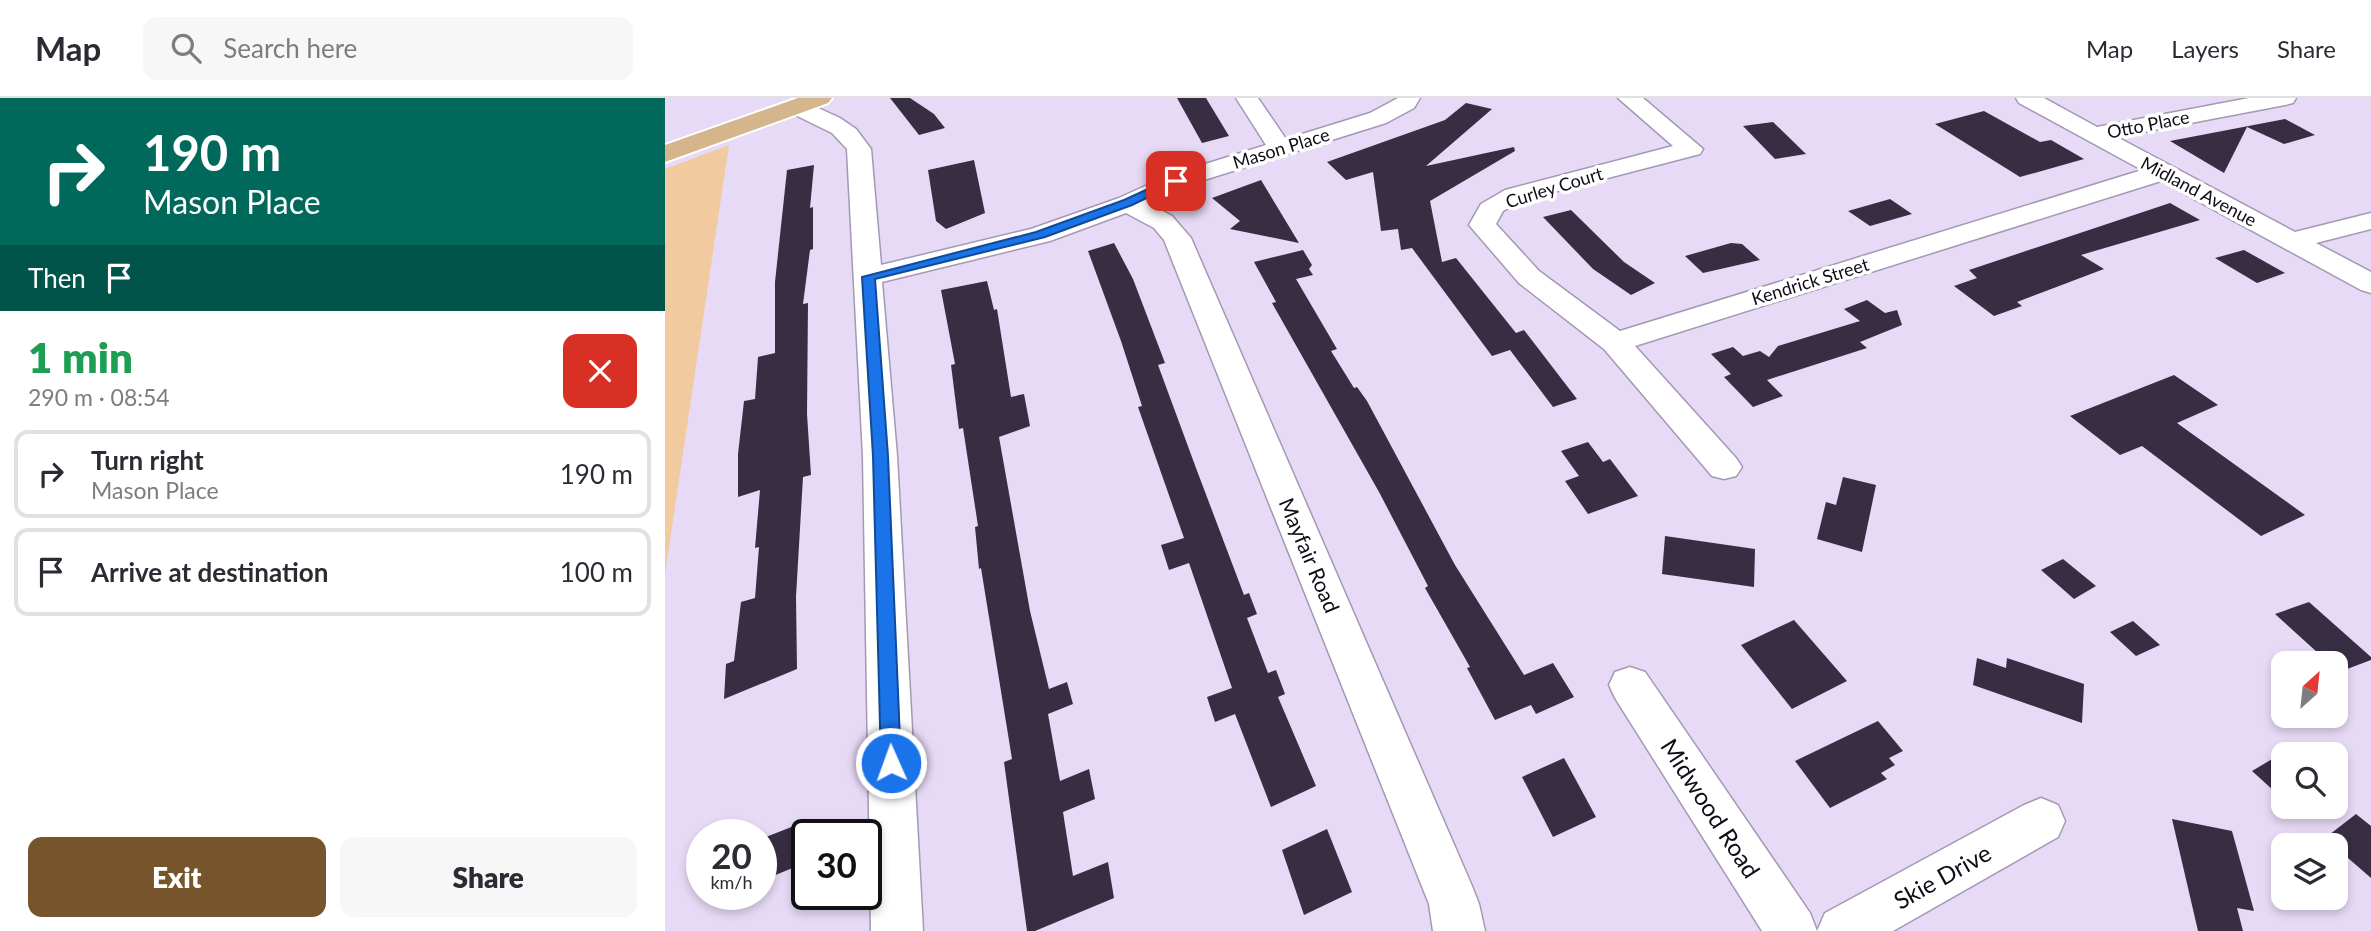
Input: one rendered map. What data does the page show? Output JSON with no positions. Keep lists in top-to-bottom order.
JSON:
{
  "streets": {
    "street": [
      "Otto Place",
      "Mason Place",
      "Curley Court",
      "Midland Avenue",
      "Kendrick Street",
      "Mayfair Road",
      "Midwood Road",
      "Skie Drive"
    ]
  },
  "crossings": [
    ["Otto Place", "Midland Avenue"],
    ["Mason Place", "Mayfair Road"],
    ["Curley Court", "Kendrick Street"],
    ["Midland Avenue", "Kendrick Street"]
  ],
  "north": "top right",
  "page": {
    "header": "Map",
    "search": "Search here",
    "nav": ["Map", "Layers", "Share"],
    "turn": ["190 m", "Mason Place"],
    "then": "Then",
    "heading": ["1 min", "290 m · 08:54"],
    "list": [
      {
        "name": "Turn right",
        "note": "Mason Place",
        "value": "190 m"
      },
      {
        "name": "Arrive at destination",
        "value": "100 m"
      }
    ],
    "speed": "20 km/h",
    "limit": "30",
    "buttons": ["Exit", "Share"]
  }
}
